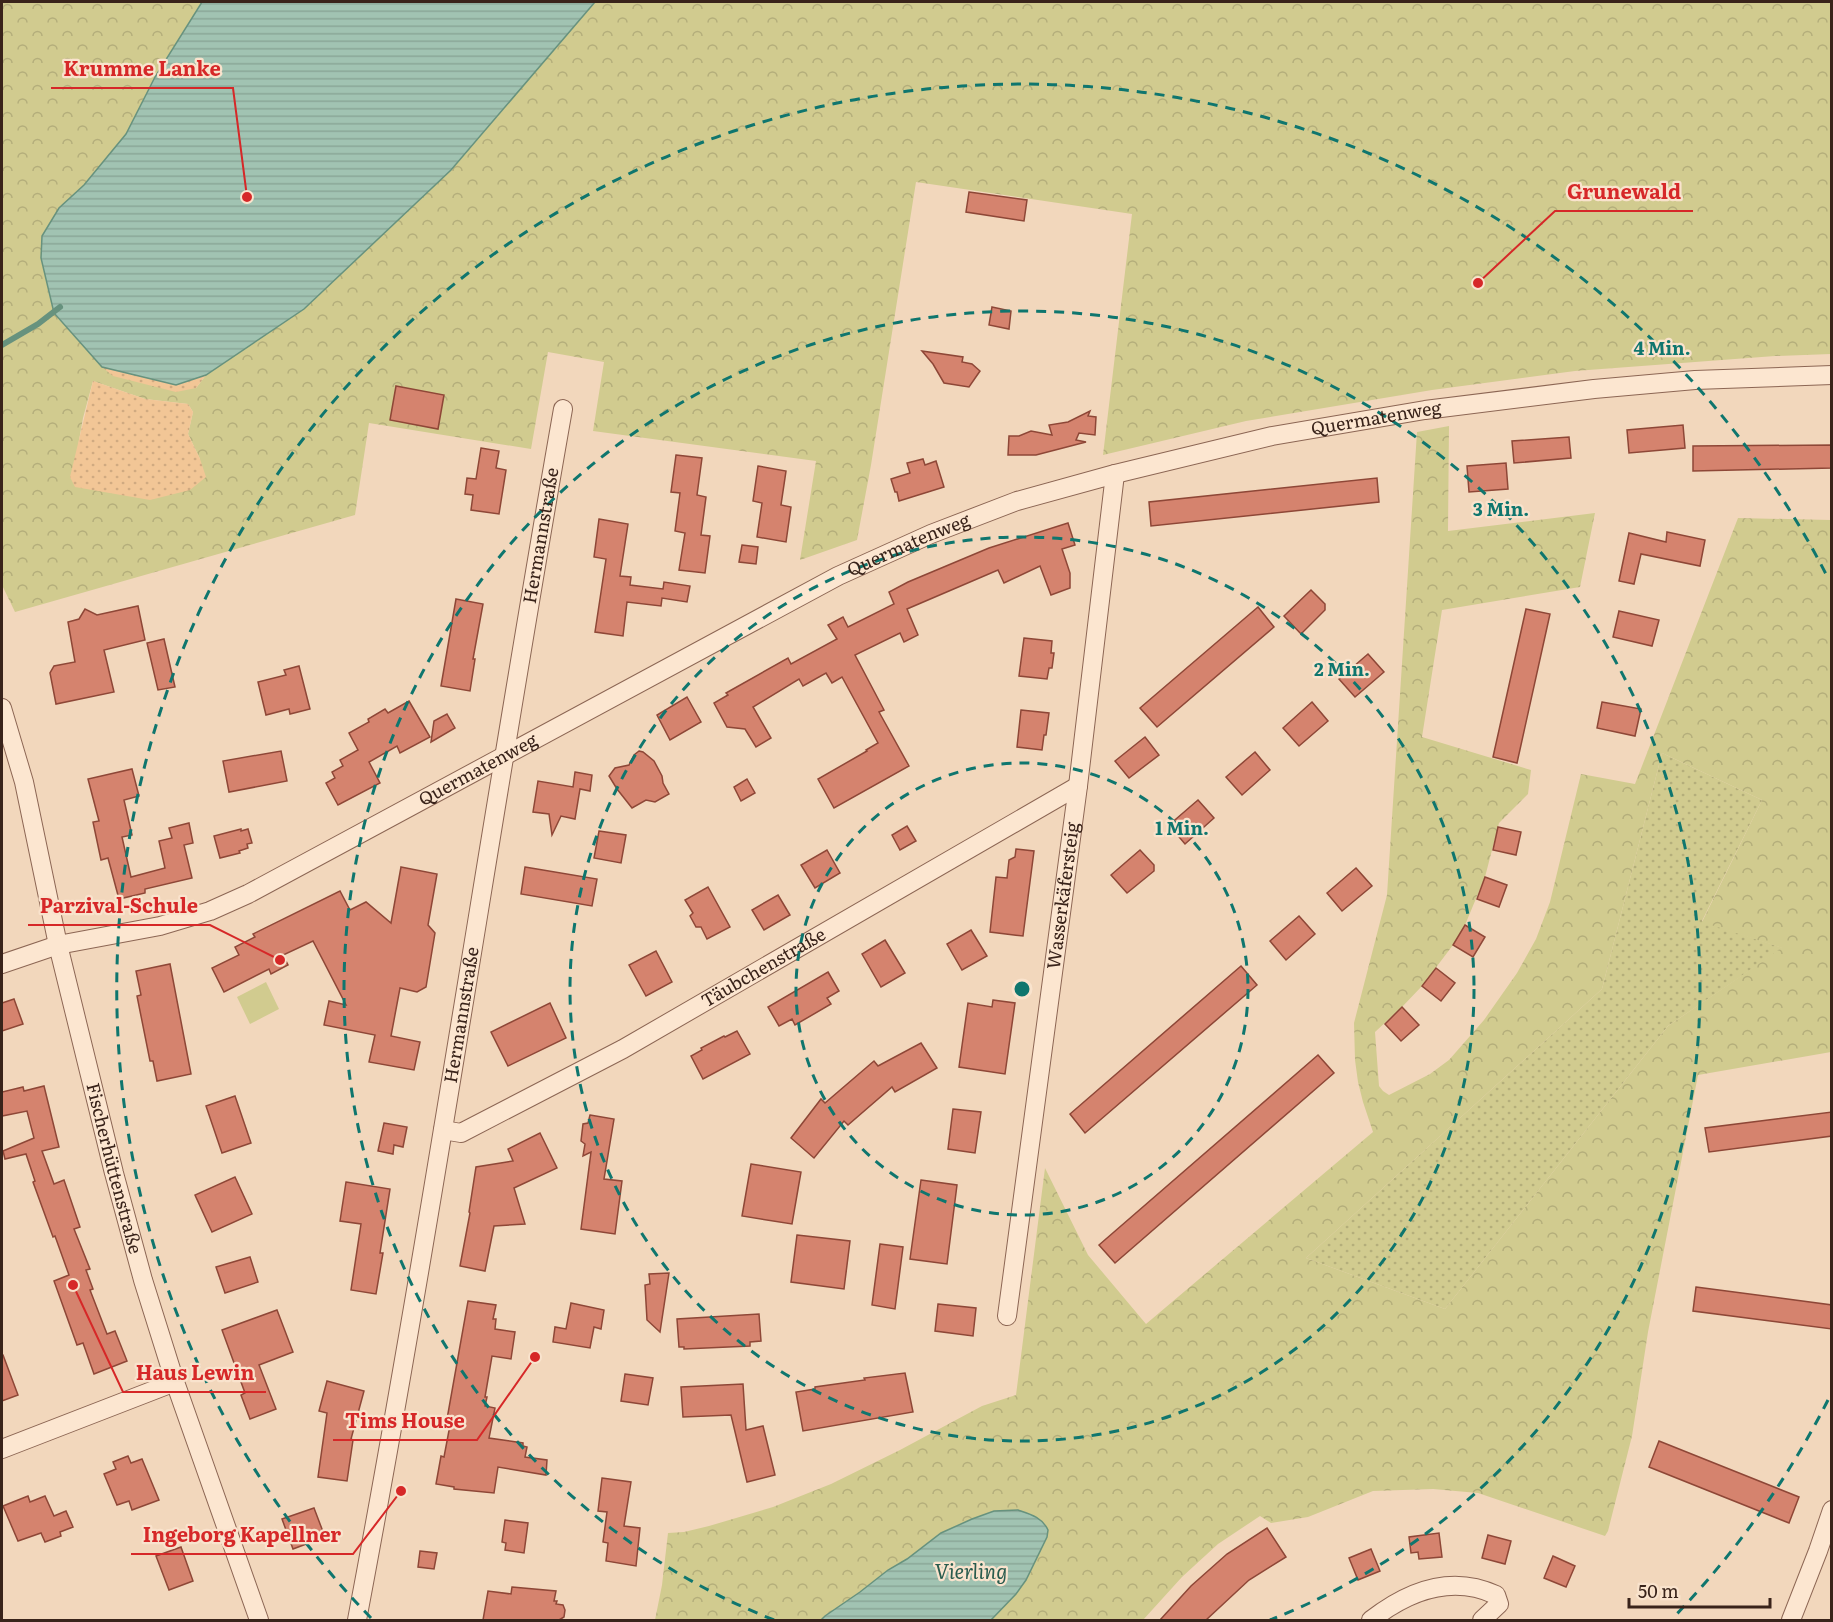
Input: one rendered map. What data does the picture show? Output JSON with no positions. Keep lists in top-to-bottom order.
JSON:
{
  "streets": {
    "street": [
      "Quermatenweg",
      "Hermannstraße",
      "Wasserkäfersteig",
      "Täubchenstraße",
      "Fischerhüttenstraße"
    ]
  },
  "crossings": [
    ["Quermatenweg", "Hermannstraße"],
    ["Quermatenweg", "Wasserkäfersteig"],
    ["Quermatenweg", "Fischerhüttenstraße"],
    ["Hermannstraße", "Täubchenstraße"],
    ["Wasserkäfersteig", "Täubchenstraße"]
  ],
  "water": ["Vierling"],
  "places": [
    "Krumme Lanke",
    "Grunewald",
    "Parzival-Schule",
    "Haus Lewin",
    "Tims House",
    "Ingeborg Kapellner"
  ],
  "scale_bar": "50 m",
  "rings": [
    "4 Min.",
    "3 Min.",
    "2 Min.",
    "1 Min."
  ]
}
